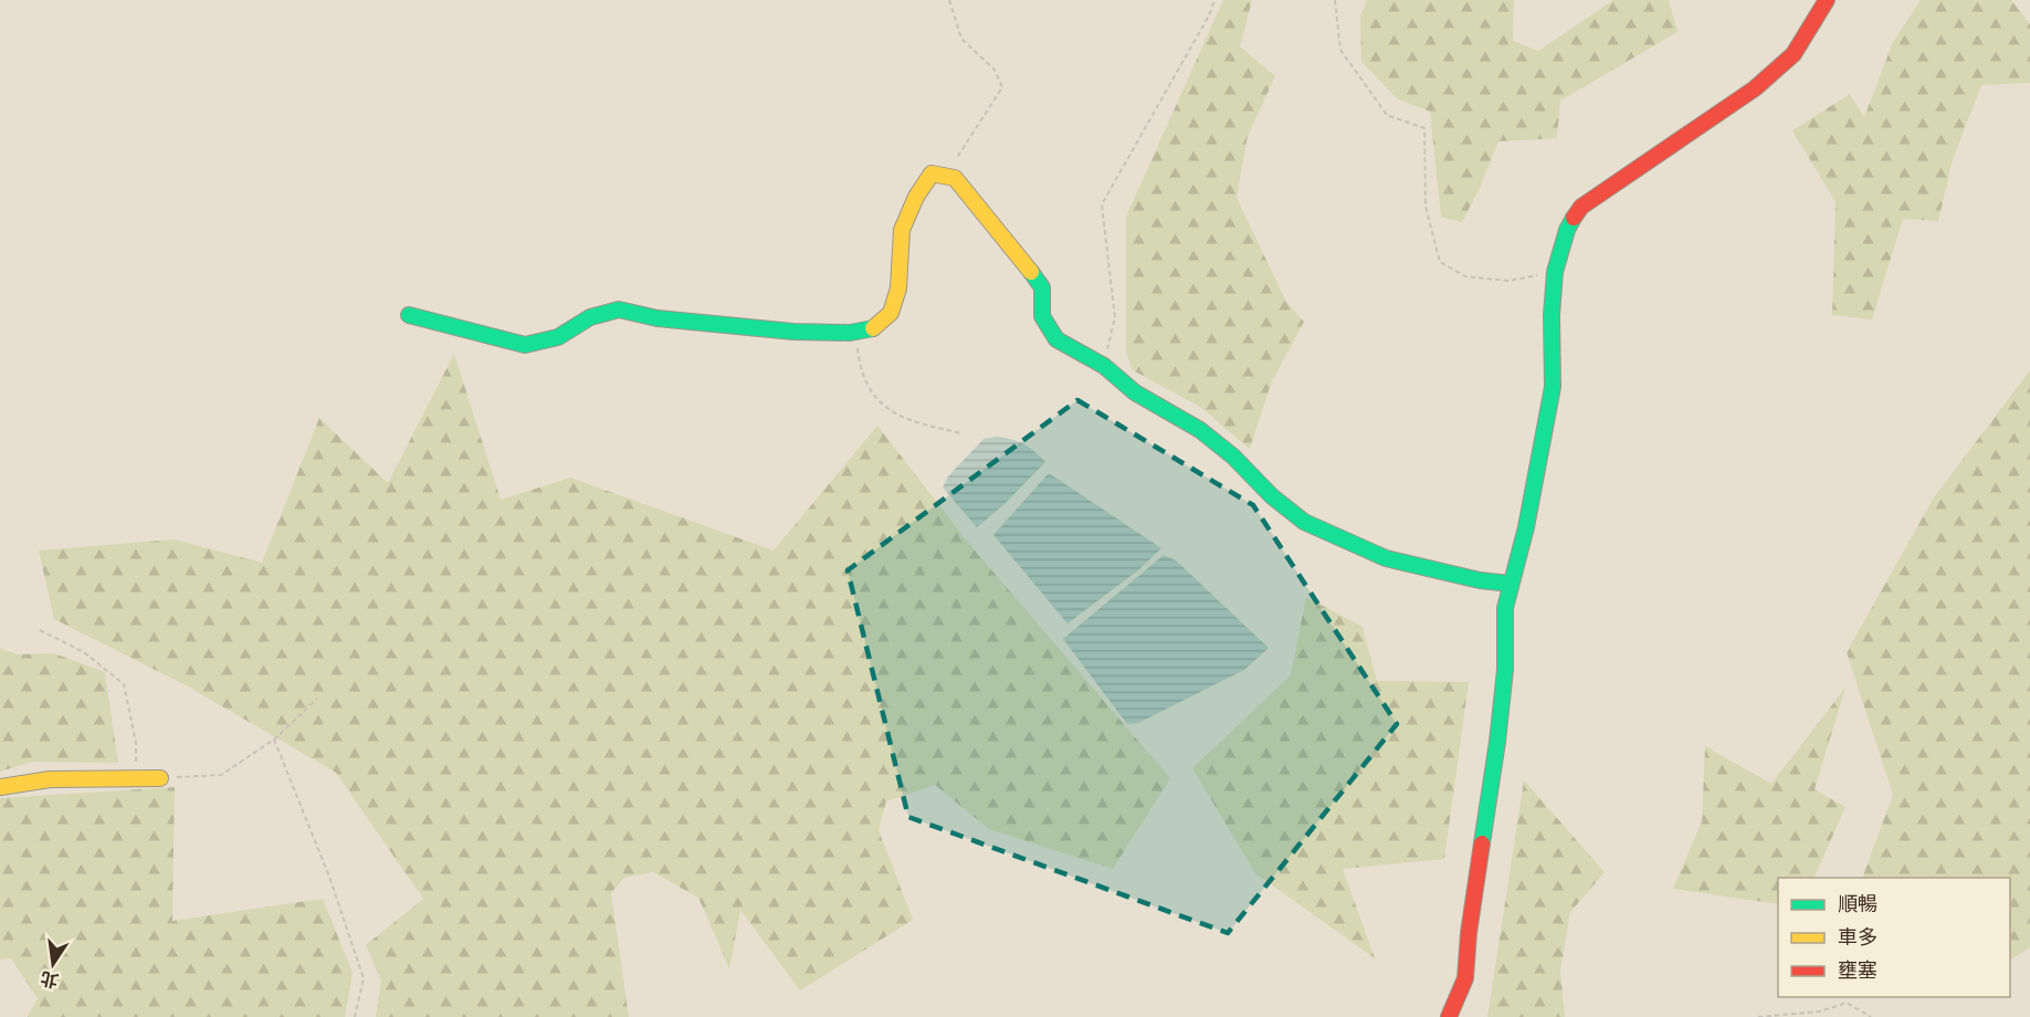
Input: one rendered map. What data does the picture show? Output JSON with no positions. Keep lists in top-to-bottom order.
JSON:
{
  "legend": ["順暢", "車多", "壅塞"],
  "north": "bottom"
}
